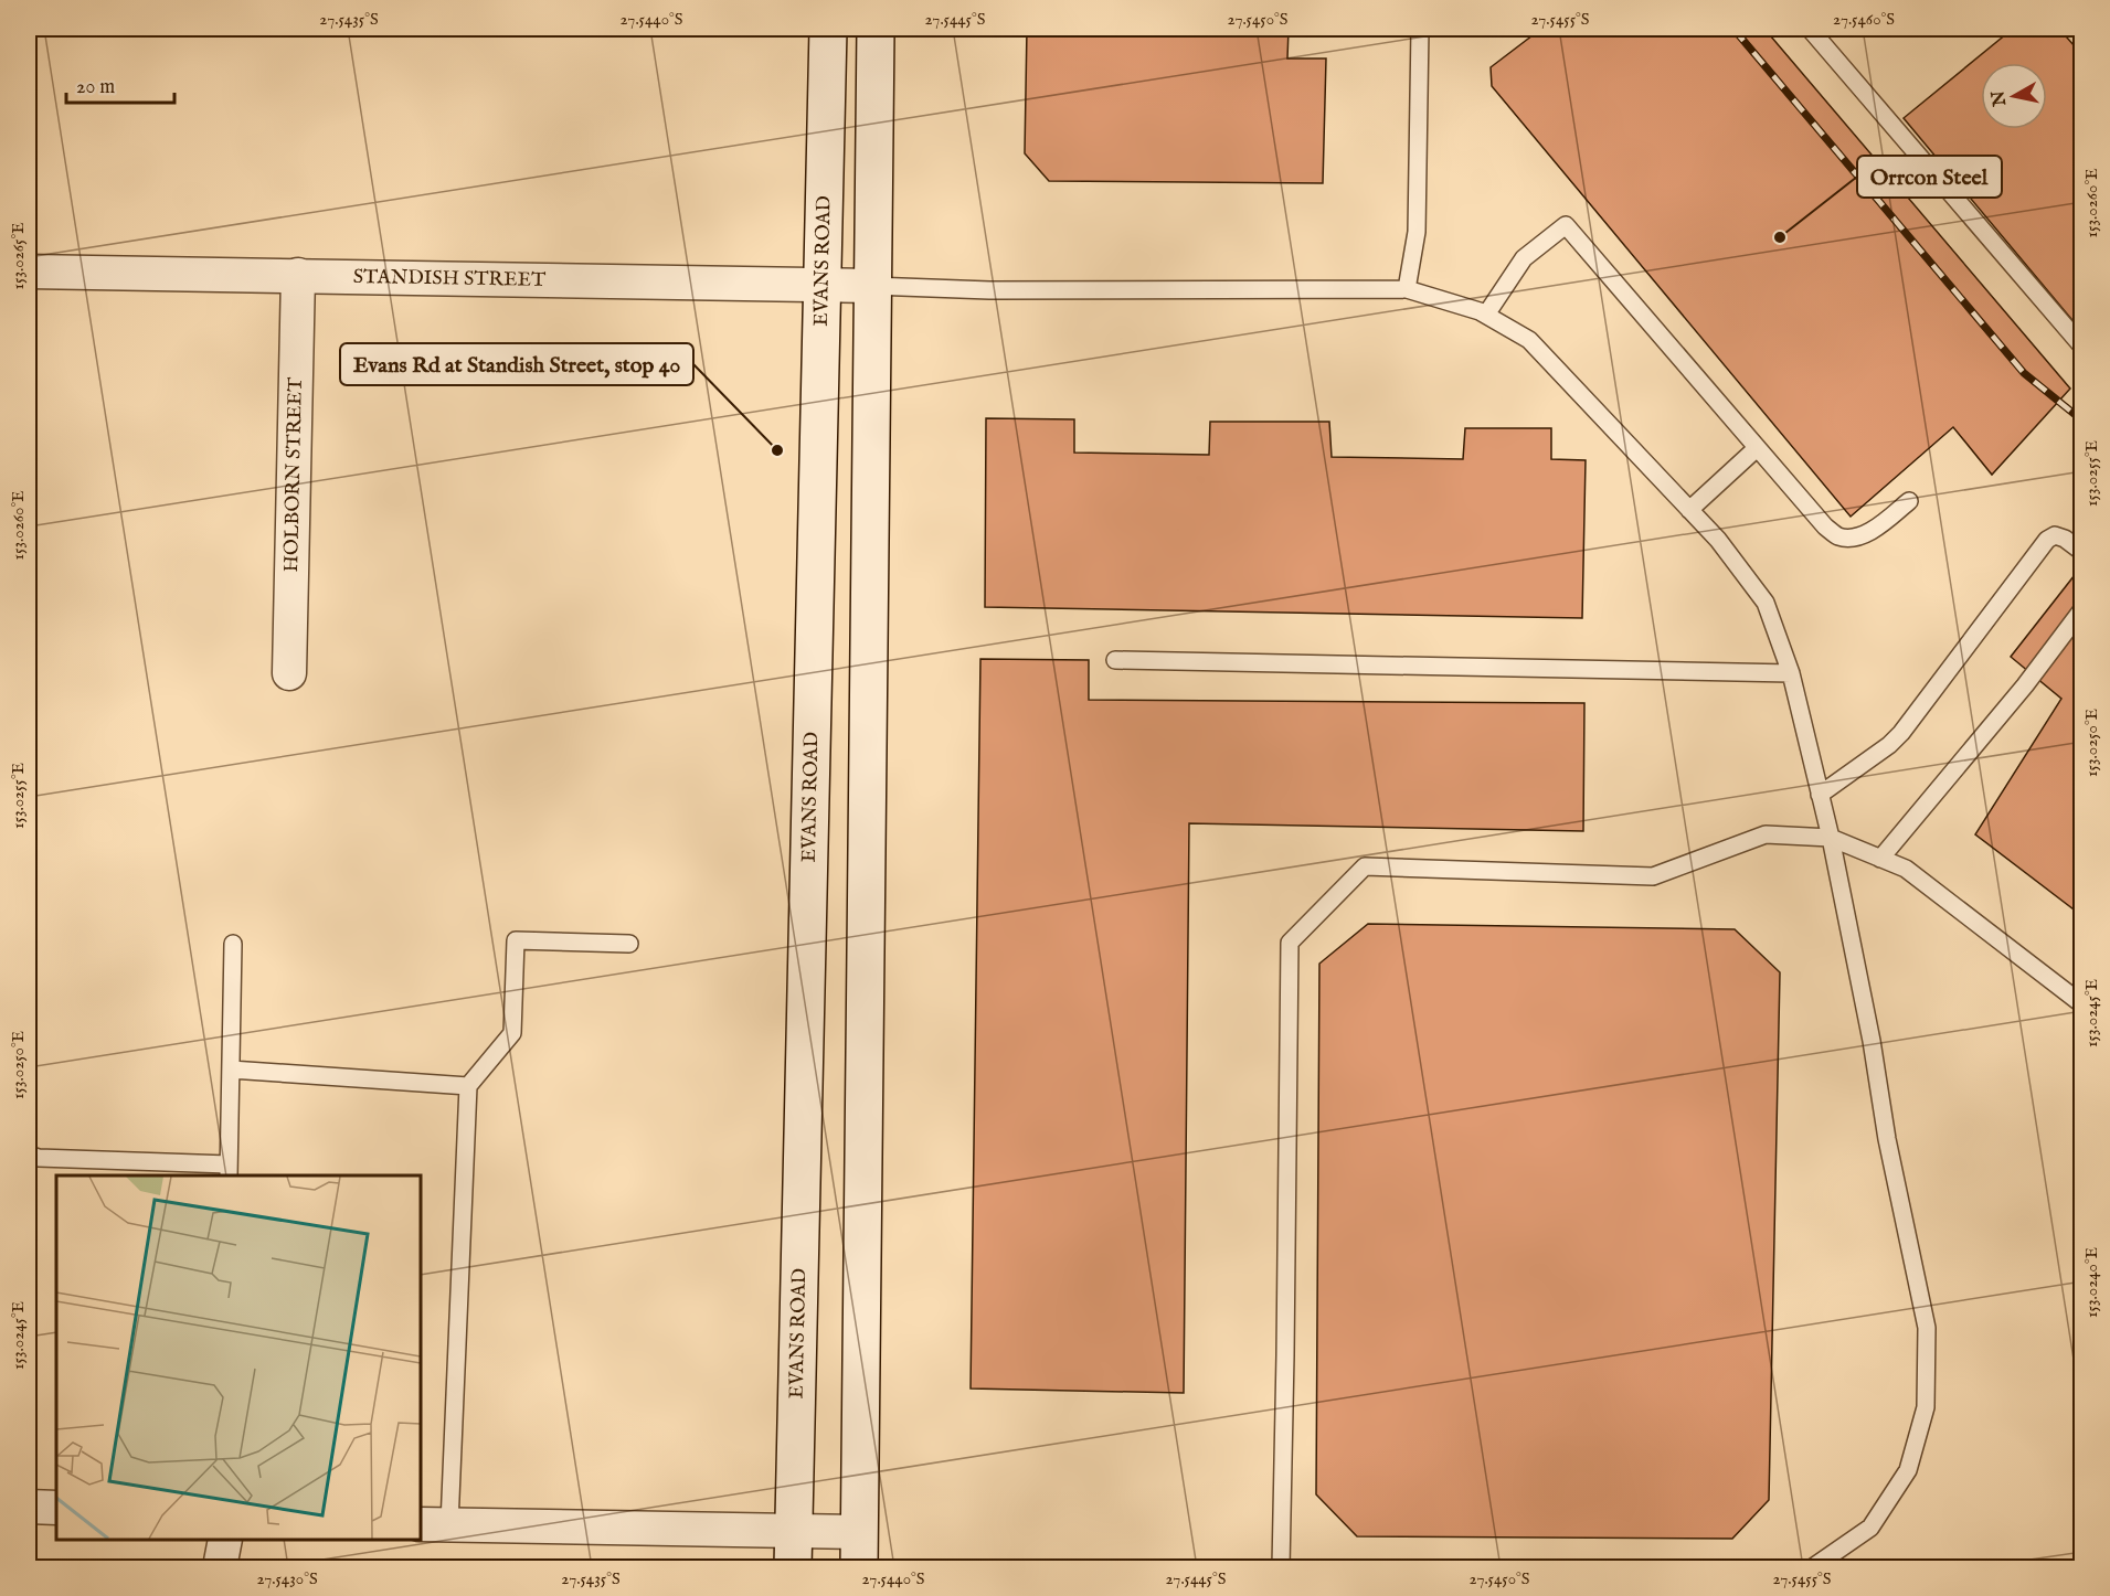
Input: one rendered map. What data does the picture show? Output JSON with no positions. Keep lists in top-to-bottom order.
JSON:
{
  "streets": {
    "main road": ["EVANS ROAD"],
    "street": ["STANDISH STREET", "HOLBORN STREET"]
  },
  "crossings": [
    ["EVANS ROAD", "STANDISH STREET"],
    ["STANDISH STREET", "HOLBORN STREET"]
  ],
  "places": ["Orrcon Steel", "Evans Rd at Standish Street, stop 40"],
  "scale_bar": "20 m",
  "north": "left",
  "coordinates": [
    "27.5435°S",
    "27.5440°S",
    "27.5445°S",
    "27.5450°S",
    "27.5455°S",
    "27.5460°S",
    "153.0260°E",
    "153.0265°E",
    "153.0255°E",
    "153.0250°E",
    "153.0245°E",
    "153.0240°E",
    "27.5430°S"
  ]
}
